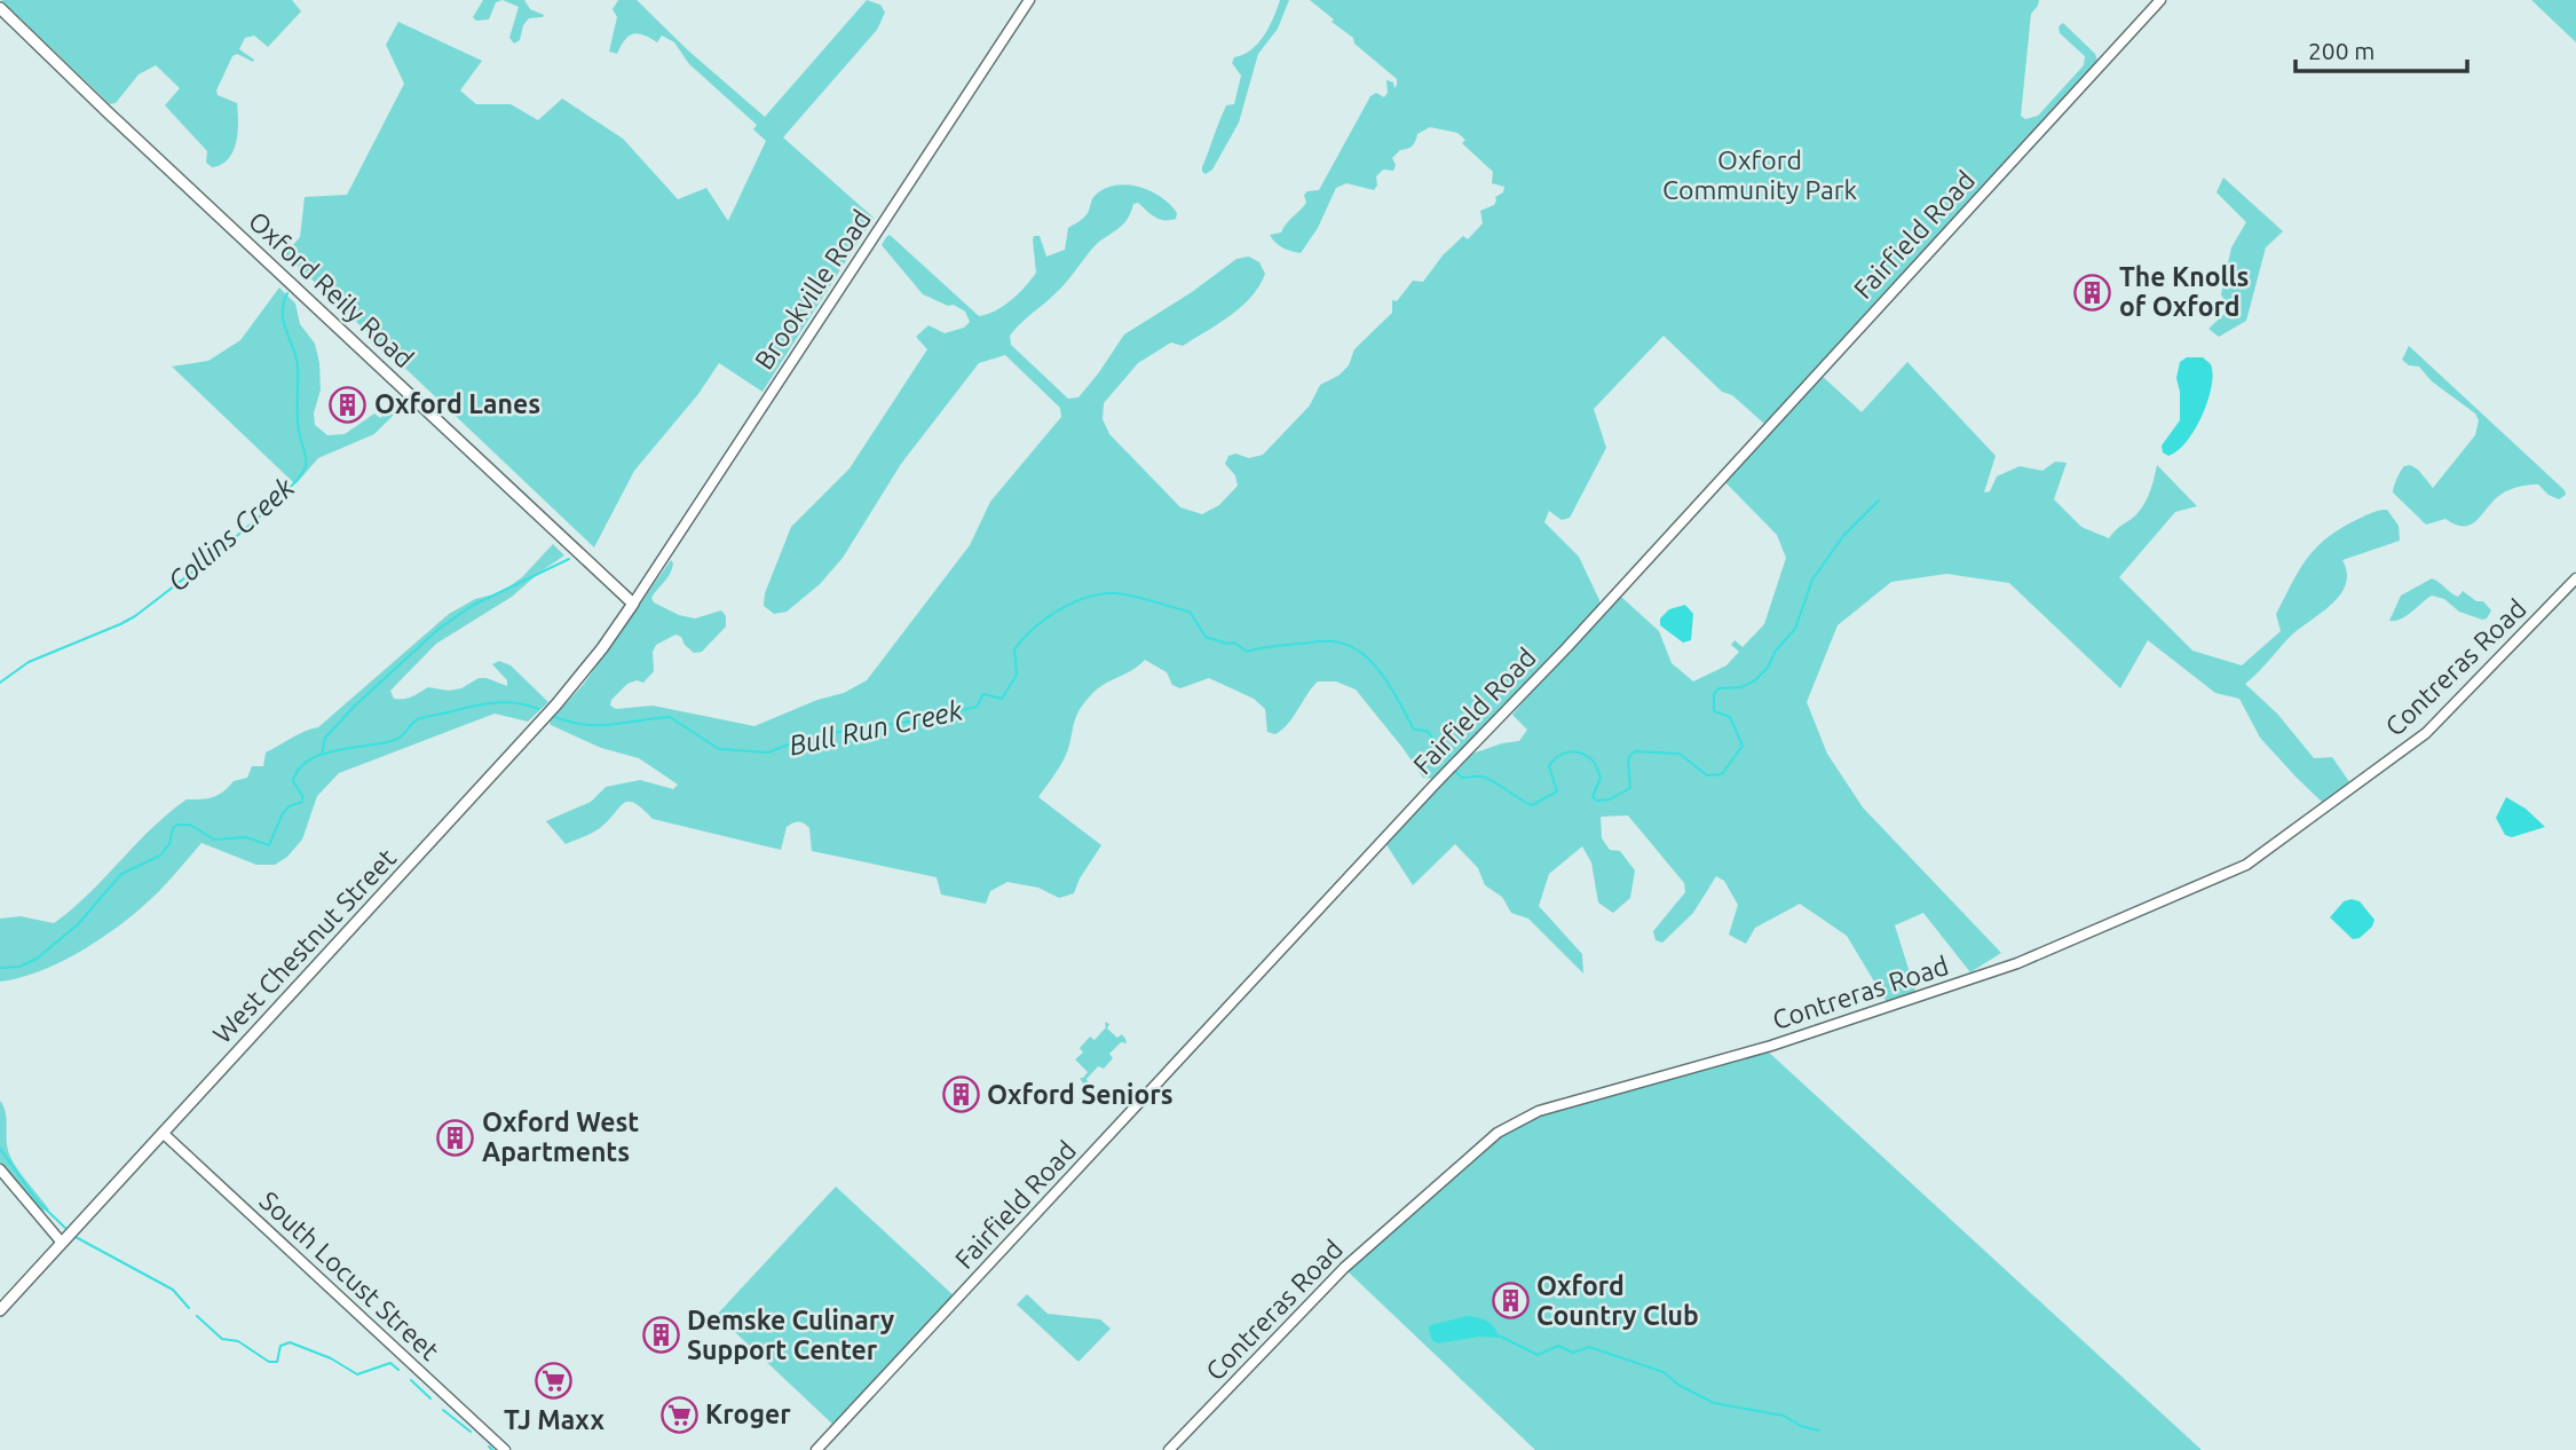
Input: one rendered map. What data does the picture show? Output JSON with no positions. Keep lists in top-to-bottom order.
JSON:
{
  "streets": {
    "main road": ["Oxford Reily Road", "West Chestnut Street"],
    "street": [
      "Fairfield Road",
      "Brookville Road",
      "Contreras Road",
      "South Locust Street"
    ]
  },
  "crossings": [
    ["Oxford Reily Road", "Brookville Road"],
    ["Oxford Reily Road", "West Chestnut Street"],
    ["Brookville Road", "West Chestnut Street"],
    ["West Chestnut Street", "South Locust Street"]
  ],
  "water": ["Collins Creek", "Bull Run Creek"],
  "parks": ["Oxford Community Park"],
  "places": {
    "building": [
      "The Knolls of Oxford",
      "Oxford Lanes",
      "Oxford Seniors",
      "Oxford West Apartments",
      "Oxford Country Club",
      "Demske Culinary Support Center"
    ],
    "supermarket": ["TJ Maxx", "Kroger"]
  },
  "scale_bar": "200 m"
}
